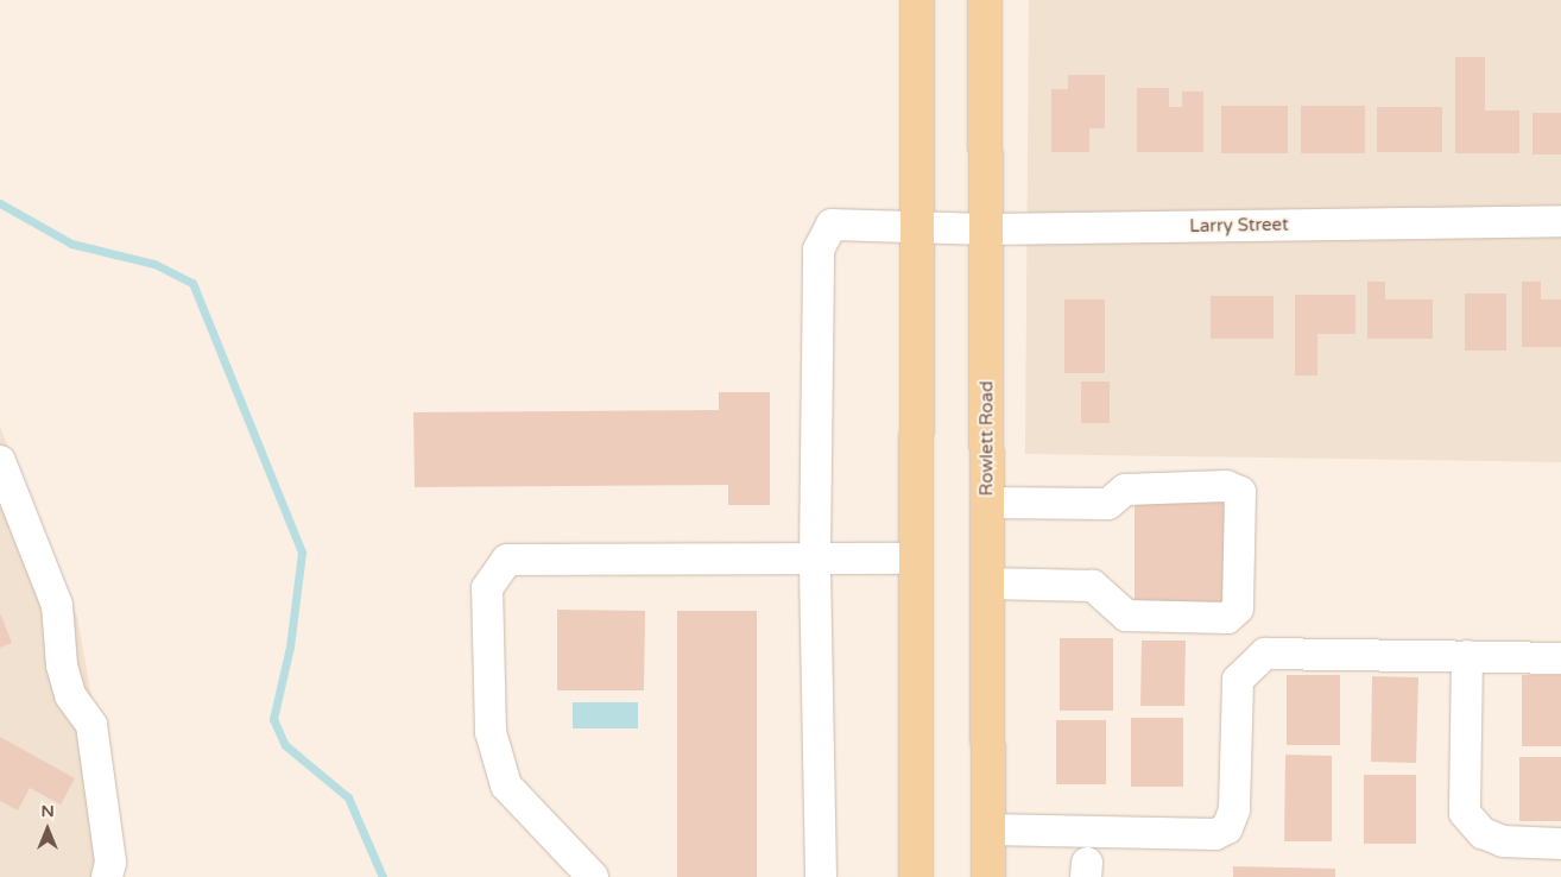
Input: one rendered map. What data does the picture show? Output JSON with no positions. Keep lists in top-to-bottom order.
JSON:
{
  "streets": {
    "main road": ["Rowlett Road"],
    "street": ["Larry Street"]
  },
  "crossings": [
    ["Larry Street", "Rowlett Road"]
  ],
  "north": "top"
}
